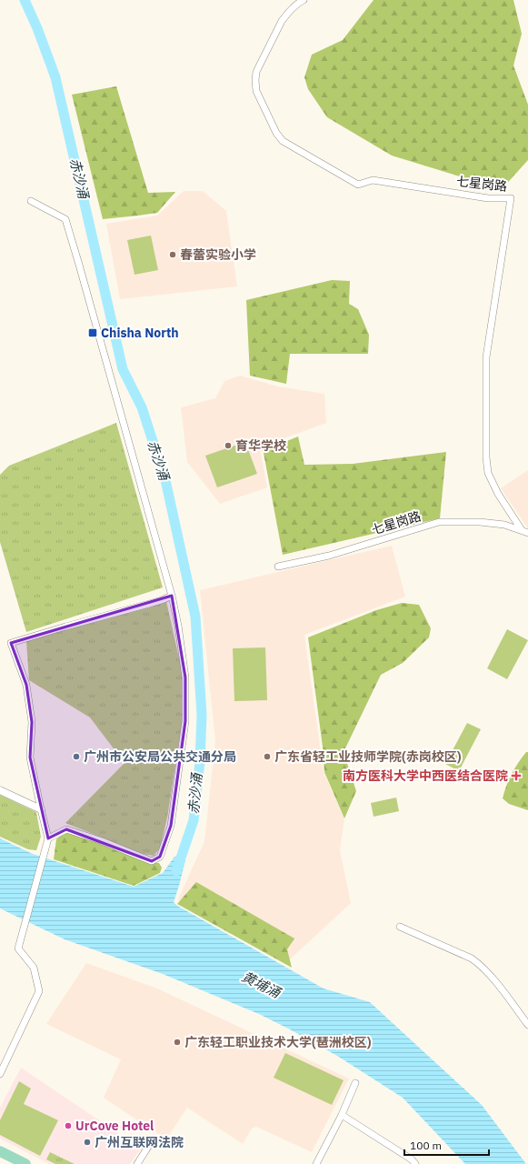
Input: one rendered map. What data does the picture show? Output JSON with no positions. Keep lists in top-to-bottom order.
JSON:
{
  "streets": {
    "street": ["七星岗路"]
  },
  "water": ["赤沙涌", "黄埔涌"],
  "places": {
    "other": [
      "春蕾实验小学",
      "育华学校",
      "广州市公安局公共交通分局",
      "广东省轻工业技师学院(赤岗校区)",
      "广东轻工职业技术大学(琶洲校区)",
      "UrCove Hotel",
      "广州互联网法院"
    ],
    "transit": ["Chisha North"],
    "health": ["南方医科大学中西医结合医院"]
  },
  "scale_bar": "100 m"
}
